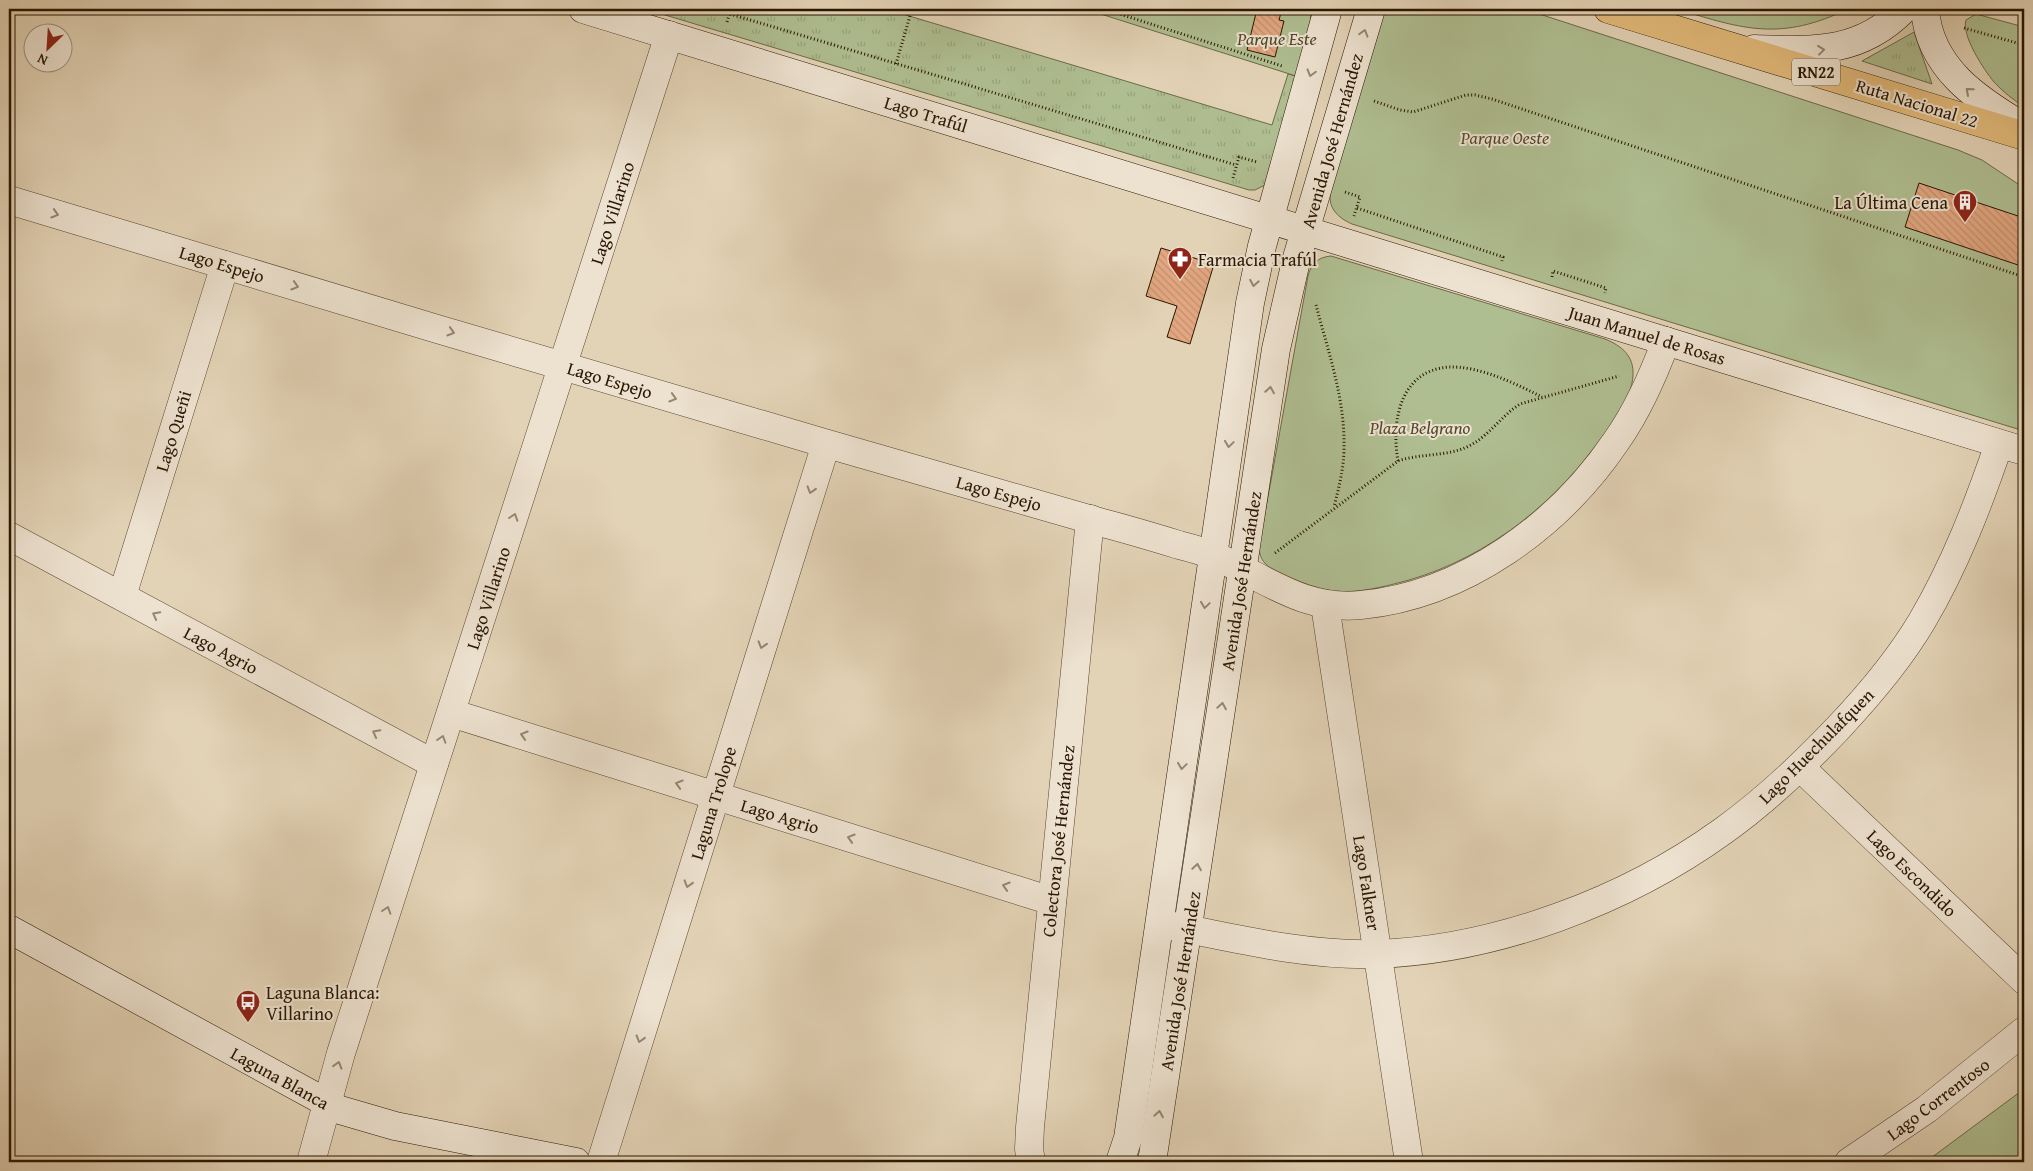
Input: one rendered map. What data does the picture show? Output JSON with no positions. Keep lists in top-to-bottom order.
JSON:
{
  "streets": {
    "highway": ["RN22", "Ruta Nacional 22"],
    "street": [
      "Lago Trafúl",
      "Avenida José Hernández",
      "Lago Villarino",
      "Lago Espejo",
      "Juan Manuel de Rosas",
      "Lago Queñi",
      "Lago Agrio",
      "Lago Huechulafquen",
      "Laguna Trolope",
      "Colectora José Hernández",
      "Lago Escondido",
      "Lago Falkner",
      "Laguna Blanca",
      "Lago Correntoso"
    ]
  },
  "crossings": [
    ["Lago Trafúl", "Avenida José Hernández"],
    ["Lago Trafúl", "Lago Villarino"],
    ["Lago Trafúl", "Juan Manuel de Rosas"],
    ["Avenida José Hernández", "Lago Espejo"],
    ["Avenida José Hernández", "Juan Manuel de Rosas"],
    ["Avenida José Hernández", "Lago Huechulafquen"],
    ["Lago Villarino", "Lago Espejo"],
    ["Lago Villarino", "Lago Agrio"],
    ["Lago Villarino", "Laguna Blanca"],
    ["Lago Espejo", "Juan Manuel de Rosas"],
    ["Lago Espejo", "Lago Queñi"],
    ["Lago Espejo", "Laguna Trolope"],
    ["Lago Espejo", "Colectora José Hernández"],
    ["Lago Espejo", "Lago Falkner"],
    ["Juan Manuel de Rosas", "Lago Huechulafquen"],
    ["Lago Queñi", "Lago Agrio"],
    ["Lago Agrio", "Laguna Trolope"],
    ["Lago Agrio", "Colectora José Hernández"],
    ["Lago Huechulafquen", "Lago Escondido"],
    ["Lago Huechulafquen", "Lago Falkner"]
  ],
  "one_way": [
    "Lago Villarino",
    "Lago Espejo",
    "Lago Agrio",
    "Laguna Trolope"
  ],
  "parks": ["Parque Este", "Parque Oeste", "Plaza Belgrano"],
  "places": {
    "building": ["La Última Cena"],
    "pharmacy": ["Farmacia Trafúl"],
    "bus stop": ["Laguna Blanca: Villarino"]
  },
  "north": "bottom left"
}
